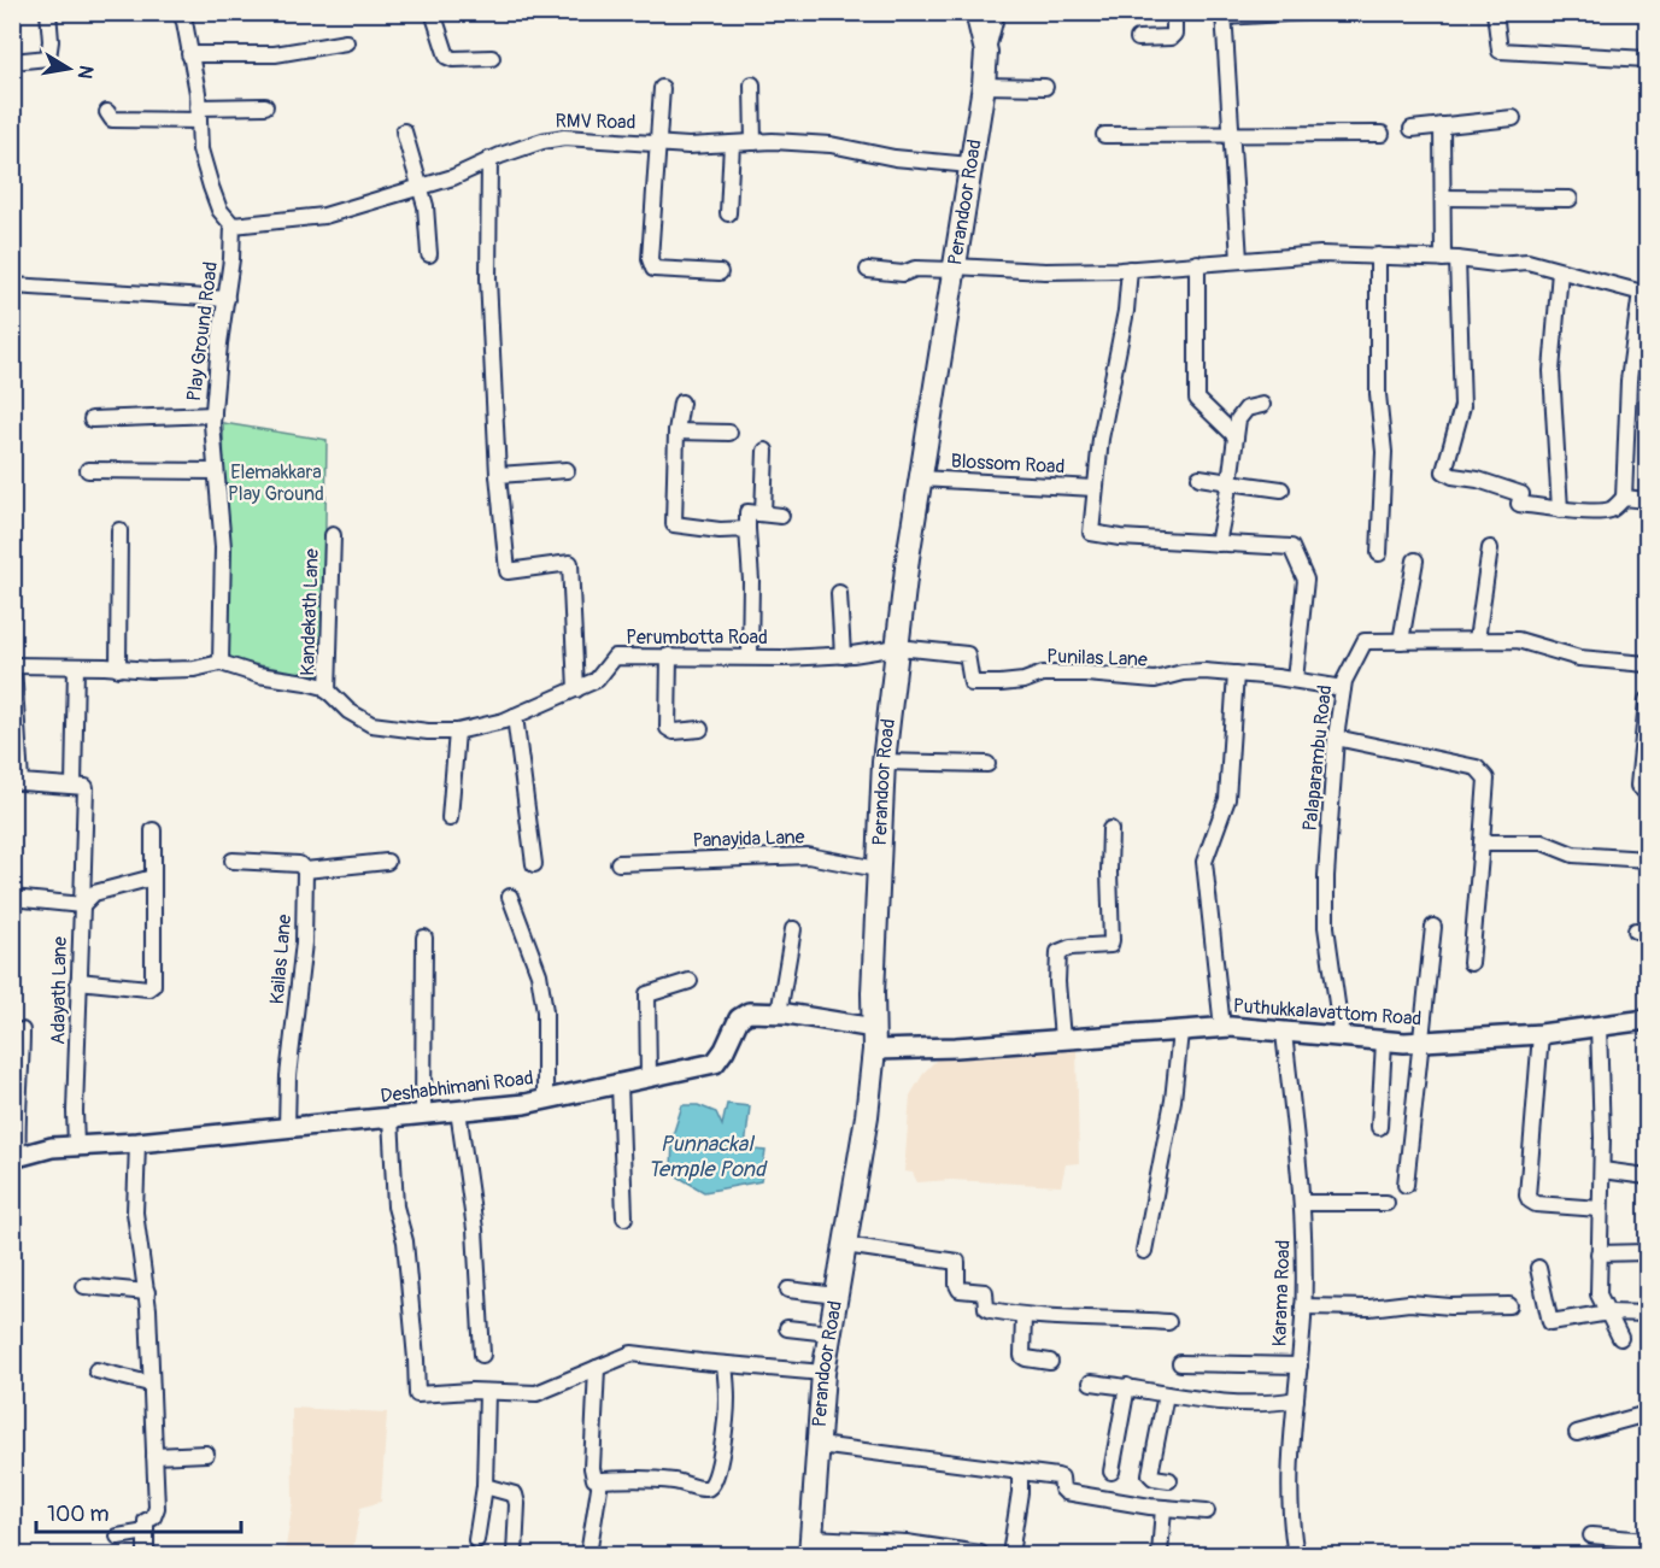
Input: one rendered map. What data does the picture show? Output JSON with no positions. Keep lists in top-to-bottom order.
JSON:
{
  "streets": {
    "main road": ["Perandoor Road"],
    "street": [
      "RMV Road",
      "Play Ground Road",
      "Blossom Road",
      "Kandekath Lane",
      "Perumbotta Road",
      "Punilas Lane",
      "Palaparambu Road",
      "Panayida Lane",
      "Kailas Lane",
      "Adayath Lane",
      "Puthukkalavattom Road",
      "Deshabhimani Road",
      "Karama Road"
    ]
  },
  "crossings": [
    ["RMV Road", "Perandoor Road"],
    ["RMV Road", "Play Ground Road"],
    ["Perandoor Road", "Blossom Road"],
    ["Perandoor Road", "Perumbotta Road"],
    ["Perandoor Road", "Punilas Lane"],
    ["Perandoor Road", "Panayida Lane"],
    ["Perandoor Road", "Puthukkalavattom Road"],
    ["Perandoor Road", "Deshabhimani Road"],
    ["Play Ground Road", "Perumbotta Road"],
    ["Kandekath Lane", "Perumbotta Road"],
    ["Perumbotta Road", "Punilas Lane"],
    ["Punilas Lane", "Palaparambu Road"],
    ["Palaparambu Road", "Puthukkalavattom Road"],
    ["Kailas Lane", "Deshabhimani Road"],
    ["Adayath Lane", "Deshabhimani Road"],
    ["Puthukkalavattom Road", "Deshabhimani Road"],
    ["Puthukkalavattom Road", "Karama Road"]
  ],
  "water": ["Punnackal Temple Pond"],
  "parks": ["Elemakkara Play Ground"],
  "scale_bar": "100 m",
  "north": "right"
}
